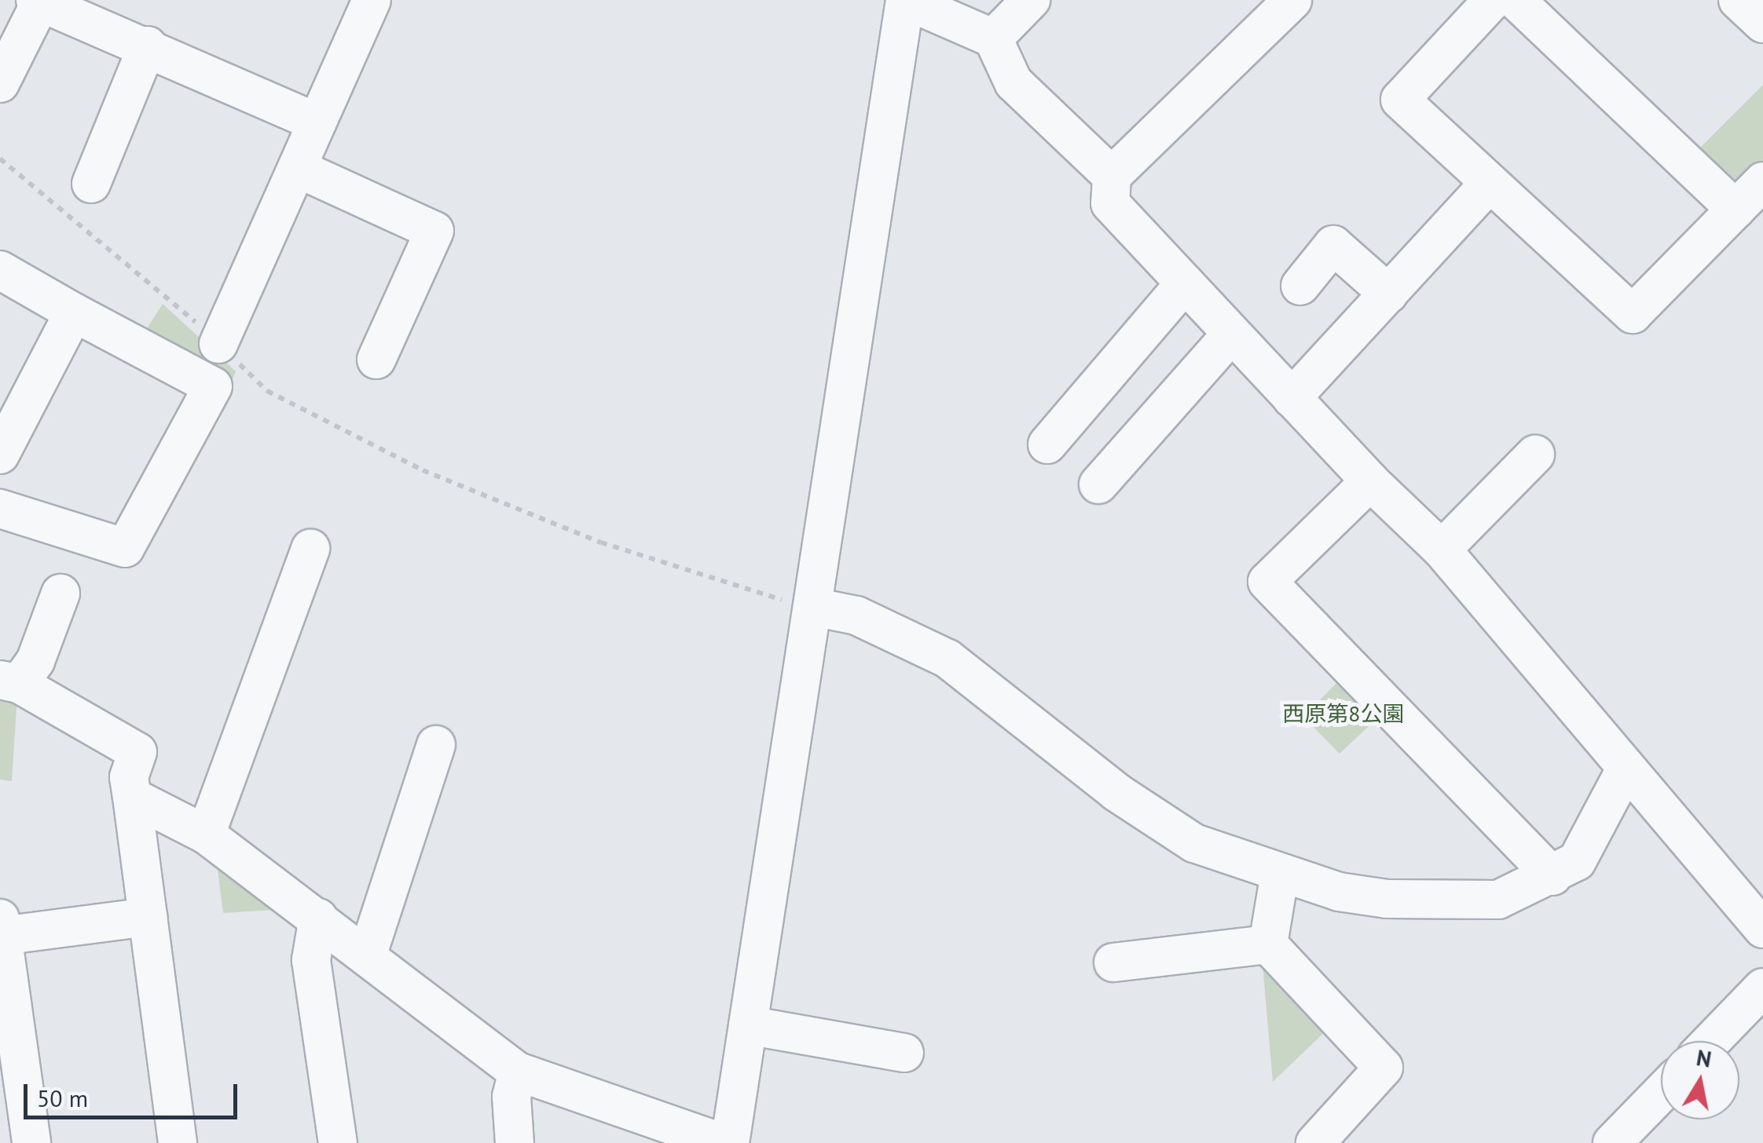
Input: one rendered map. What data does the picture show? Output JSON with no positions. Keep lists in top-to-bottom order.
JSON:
{
  "parks": ["西原第8公園"],
  "scale_bar": "50 m",
  "north": "top"
}
